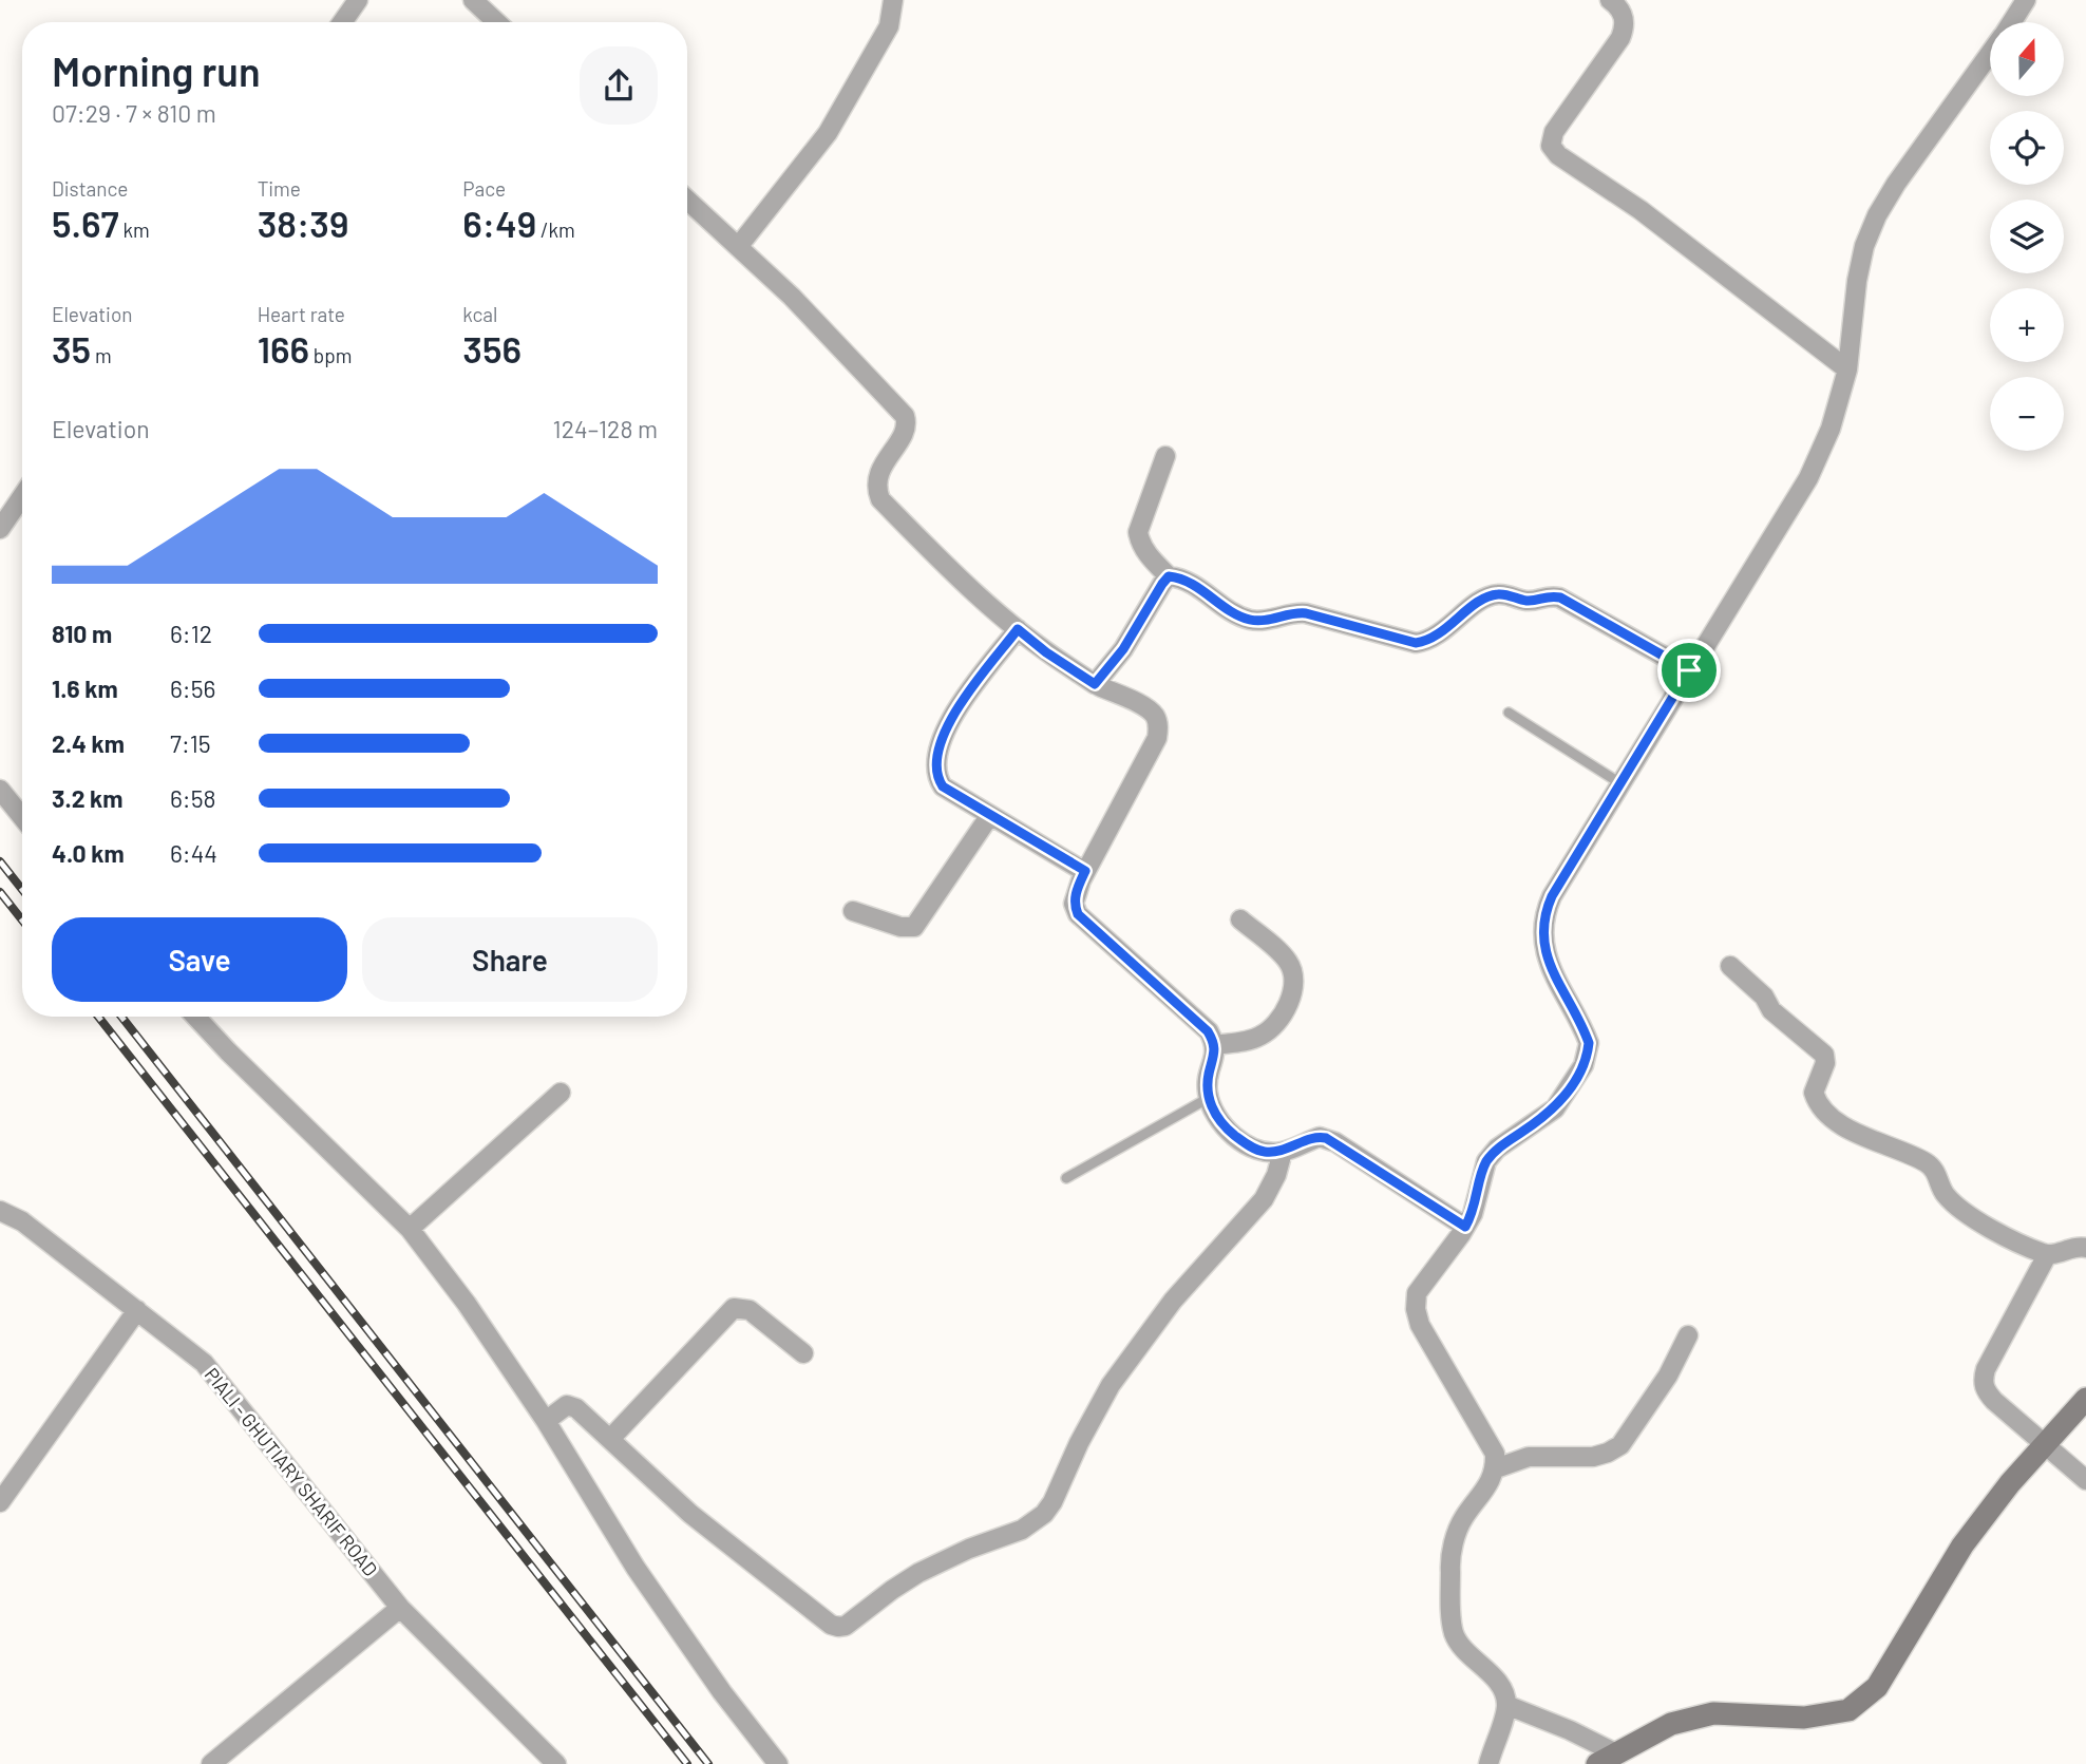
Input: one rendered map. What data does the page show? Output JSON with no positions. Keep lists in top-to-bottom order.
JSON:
{
  "streets": {
    "street": ["PIALI - GHUTIARY SHARIF ROAD"]
  },
  "north": "top",
  "page": {
    "map_buttons": ["+", "−"],
    "heading": ["Morning run", "07:29 · 7 × 810 m"],
    "stats": [
      ["Distance", "5.67 km"],
      ["Time", "38:39"],
      ["Pace", "6:49 /km"],
      ["Elevation", "35 m"],
      ["Heart rate", "166 bpm"],
      ["kcal", "356"]
    ],
    "chart": ["Elevation", "124–128 m"],
    "list": [
      {
        "name": "810 m",
        "note": "6:12"
      },
      {
        "name": "1.6 km",
        "note": "6:56"
      },
      {
        "name": "2.4 km",
        "note": "7:15"
      },
      {
        "name": "3.2 km",
        "note": "6:58"
      },
      {
        "name": "4.0 km",
        "note": "6:44"
      }
    ],
    "buttons": ["Save", "Share"]
  }
}
